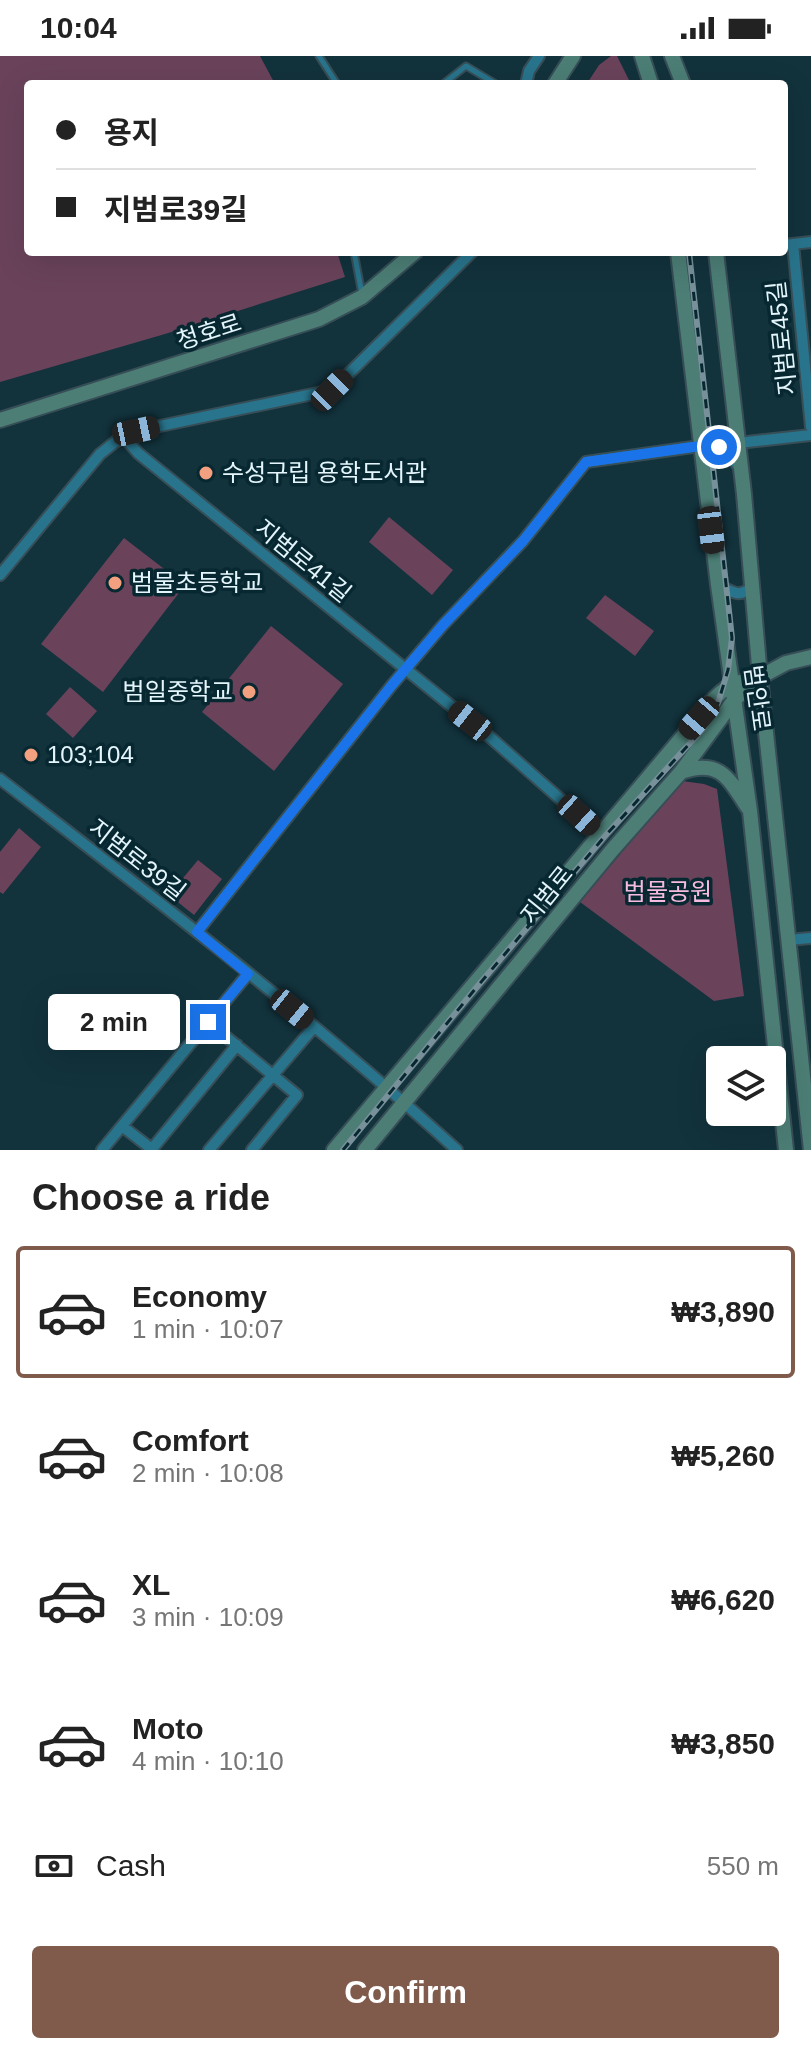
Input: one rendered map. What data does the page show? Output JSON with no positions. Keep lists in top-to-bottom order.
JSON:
{
  "streets": {
    "main road": ["청호로", "범안로", "지범로"],
    "street": ["지범로45길", "지범로41길", "지범로39길"]
  },
  "crossings": [
    ["범안로", "지범로"],
    ["지범로39길", "지범로"]
  ],
  "parks": ["범물공원"],
  "places": [
    "수성구립 용학도서관",
    "범물초등학교",
    "범일중학교",
    "103;104"
  ],
  "page": {
    "status": "10:04",
    "banner": ["용지", "지범로39길"],
    "bubble": "2 min",
    "heading": "Choose a ride",
    "list": [
      {
        "name": "Economy",
        "note": "1 min · 10:07",
        "value": "₩3,890"
      },
      {
        "name": "Comfort",
        "note": "2 min · 10:08",
        "value": "₩5,260"
      },
      {
        "name": "XL",
        "note": "3 min · 10:09",
        "value": "₩6,620"
      },
      {
        "name": "Moto",
        "note": "4 min · 10:10",
        "value": "₩3,850"
      }
    ],
    "pay": ["Cash", "550 m"],
    "buttons": "Confirm"
  }
}
